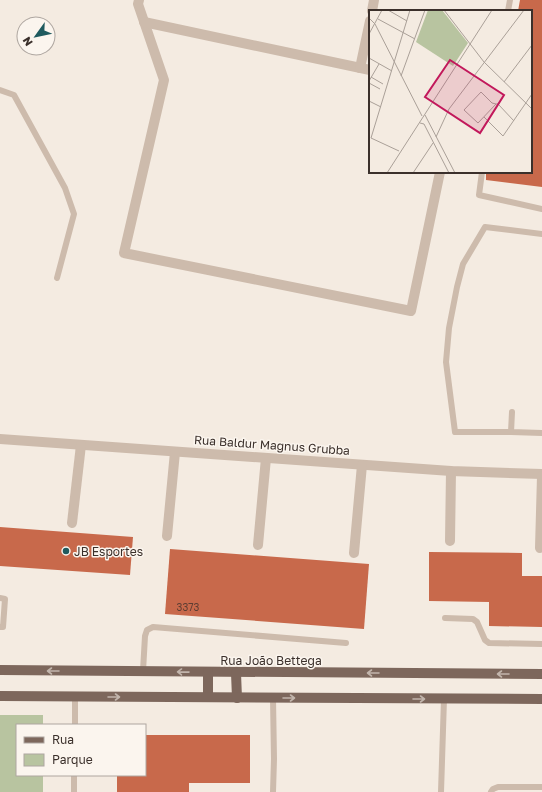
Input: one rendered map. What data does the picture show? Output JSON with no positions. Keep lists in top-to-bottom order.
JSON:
{
  "streets": {
    "main road": ["Rua João Bettega"],
    "street": ["Rua Baldur Magnus Grubba"]
  },
  "places": ["JB Esportes"],
  "house_numbers": ["3373"],
  "legend": ["Rua", "Parque"],
  "north": "bottom left"
}
